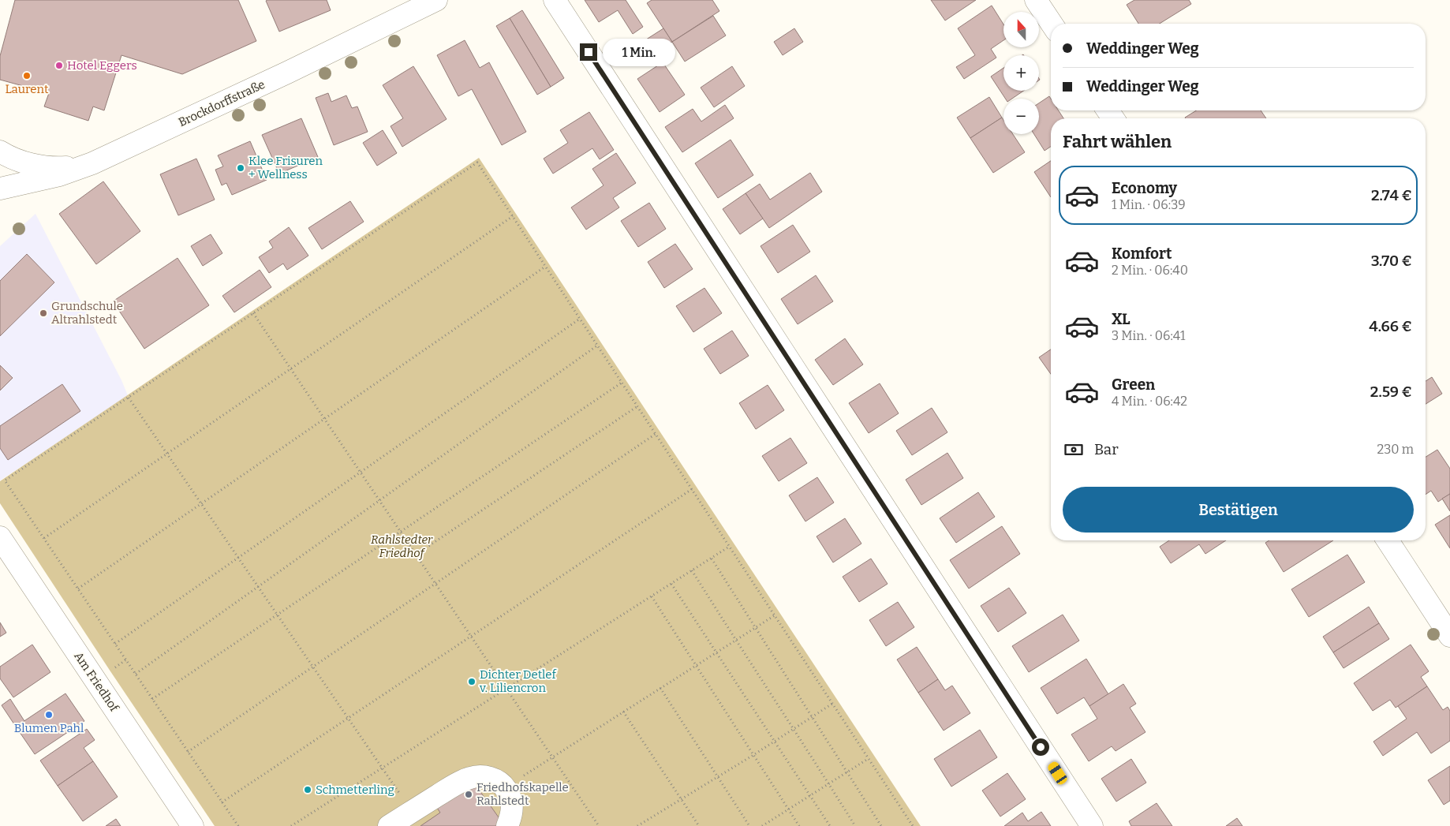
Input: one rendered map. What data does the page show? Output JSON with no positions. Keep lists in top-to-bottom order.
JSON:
{
  "streets": {
    "street": ["Brockdorffstraße", "Am Friedhof"]
  },
  "parks": ["Rahlstedter Friedhof"],
  "places": [
    "Hotel Eggers",
    "Laurent",
    "Klee Frisuren + Wellness",
    "Grundschule Altrahlstedt",
    "Dichter Detlef v. Liliencron",
    "Blumen Pahl",
    "Schmetterling",
    "Friedhofskapelle Rahlstedt"
  ],
  "north": "top",
  "page": {
    "map_buttons": ["+", "−"],
    "banner": ["Weddinger Weg", "Weddinger Weg"],
    "bubble": "1 Min.",
    "heading": "Fahrt wählen",
    "list": [
      {
        "name": "Economy",
        "note": "1 Min. · 06:39",
        "value": "2.74 €"
      },
      {
        "name": "Komfort",
        "note": "2 Min. · 06:40",
        "value": "3.70 €"
      },
      {
        "name": "XL",
        "note": "3 Min. · 06:41",
        "value": "4.66 €"
      },
      {
        "name": "Green",
        "note": "4 Min. · 06:42",
        "value": "2.59 €"
      }
    ],
    "pay": ["Bar", "230 m"],
    "buttons": "Bestätigen"
  }
}
